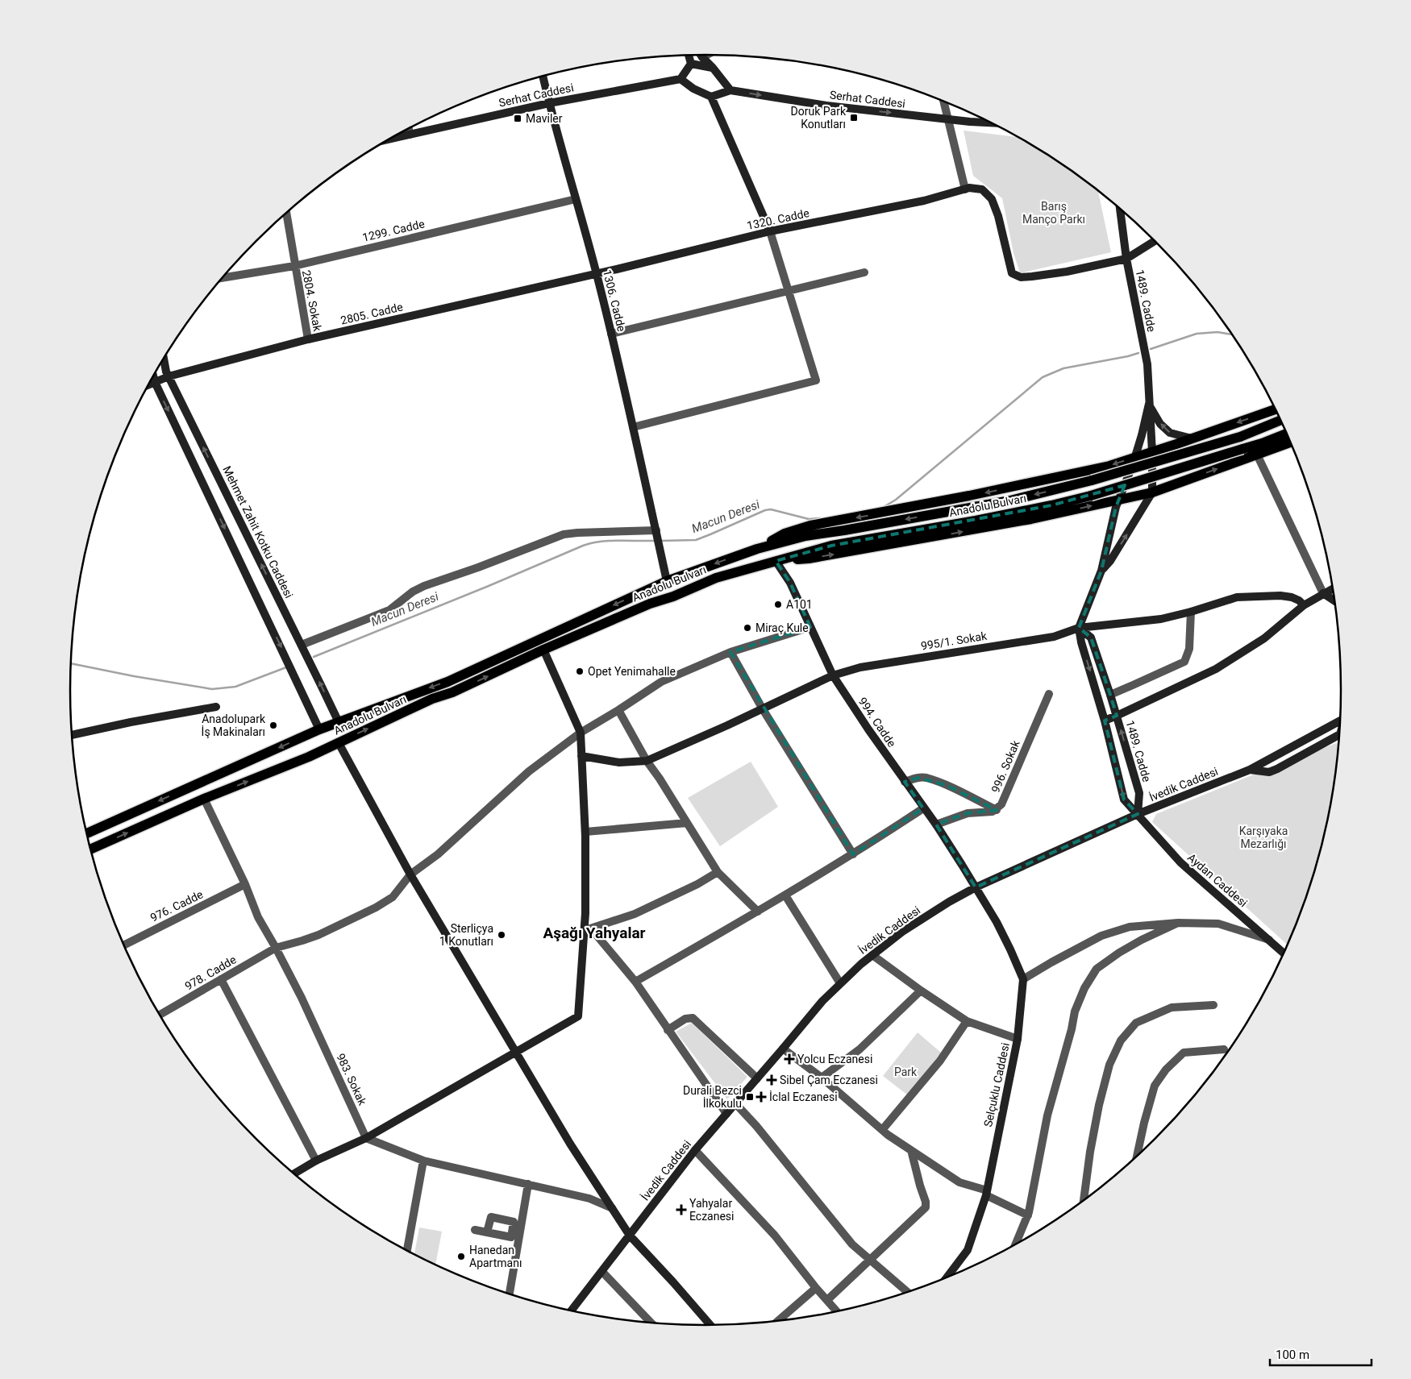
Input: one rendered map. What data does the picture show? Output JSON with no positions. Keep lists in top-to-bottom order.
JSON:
{
  "streets": {
    "main road": ["Anadolu Bulvarı"],
    "street": [
      "Serhat Caddesi",
      "1320. Cadde",
      "1299. Cadde",
      "2804. Sokak",
      "1306. Cadde",
      "1489. Cadde",
      "2805. Cadde",
      "Mehmet Zahit Kotku Caddesi",
      "995/1. Sokak",
      "994. Cadde",
      "996. Sokak",
      "İvedik Caddesi",
      "Aydan Caddesi",
      "976. Cadde",
      "978. Cadde",
      "983. Sokak",
      "Selçuklu Caddesi"
    ]
  },
  "crossings": [
    ["Serhat Caddesi", "1306. Cadde"],
    ["1320. Cadde", "1306. Cadde"],
    ["1320. Cadde", "2805. Cadde"],
    ["1299. Cadde", "2804. Sokak"],
    ["1299. Cadde", "1306. Cadde"],
    ["2804. Sokak", "2805. Cadde"],
    ["1306. Cadde", "2805. Cadde"],
    ["1306. Cadde", "Anadolu Bulvarı"],
    ["1489. Cadde", "995/1. Sokak"],
    ["1489. Cadde", "İvedik Caddesi"],
    ["1489. Cadde", "Aydan Caddesi"],
    ["2805. Cadde", "Mehmet Zahit Kotku Caddesi"],
    ["Anadolu Bulvarı", "Mehmet Zahit Kotku Caddesi"],
    ["Anadolu Bulvarı", "994. Cadde"],
    ["Anadolu Bulvarı", "983. Sokak"],
    ["995/1. Sokak", "994. Cadde"],
    ["994. Cadde", "996. Sokak"],
    ["994. Cadde", "İvedik Caddesi"],
    ["994. Cadde", "978. Cadde"],
    ["994. Cadde", "Selçuklu Caddesi"],
    ["İvedik Caddesi", "Aydan Caddesi"],
    ["İvedik Caddesi", "Selçuklu Caddesi"],
    ["976. Cadde", "983. Sokak"],
    ["978. Cadde", "983. Sokak"]
  ],
  "one_way": ["Serhat Caddesi"],
  "districts": ["Aşağı Yahyalar"],
  "water": ["Macun Deresi"],
  "parks": ["Barış Manço Parkı", "Karşıyaka Mezarlığı", "Park"],
  "places": {
    "transit": ["Doruk Park Konutları", "Maviler", "Durali Bezci İlkokulu"],
    "other": [
      "A101",
      "Miraç Kule",
      "Opet Yenimahalle",
      "Anadolupark İş Makinaları",
      "Sterliçya 1 Konutları",
      "Hanedan Apartmanı"
    ],
    "health": [
      "Yolcu Eczanesi",
      "Sibel Çam Eczanesi",
      "İclal Eczanesi",
      "Yahyalar Eczanesi"
    ]
  },
  "scale_bar": "100 m"
}
